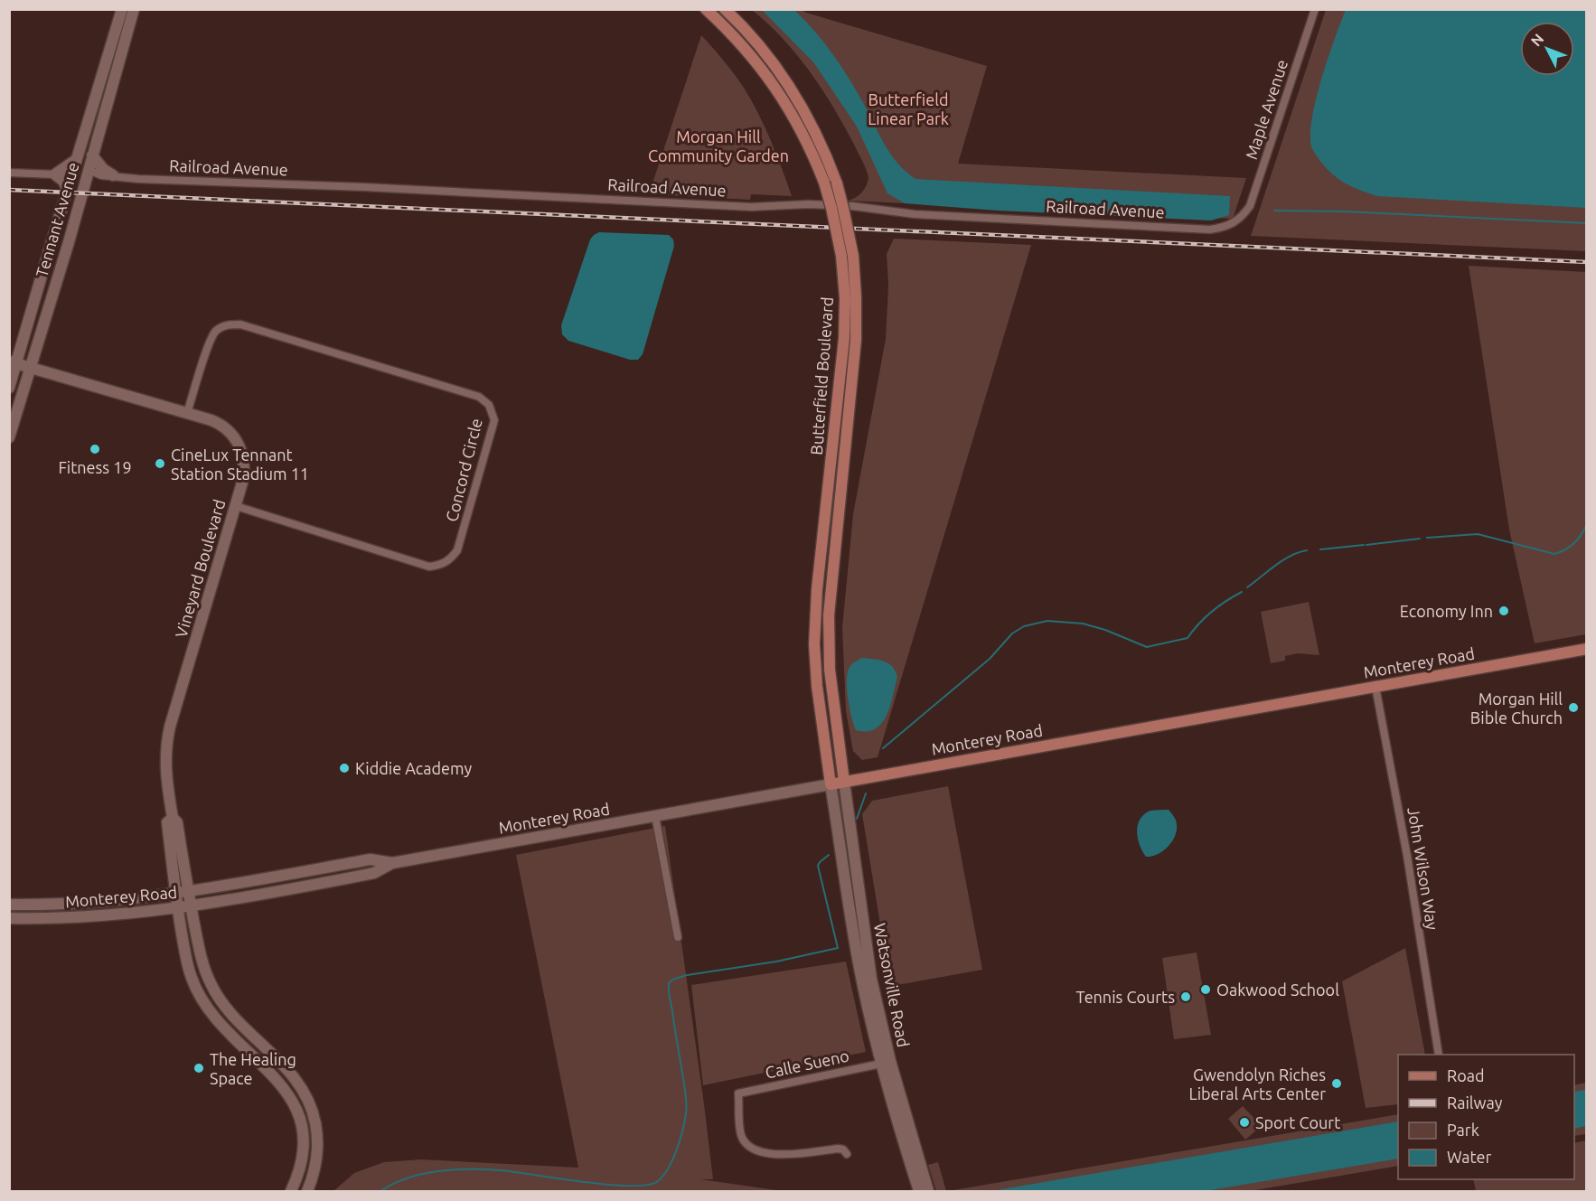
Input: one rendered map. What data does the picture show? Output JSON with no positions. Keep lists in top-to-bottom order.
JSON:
{
  "streets": {
    "main road": [
      "Tennant Avenue",
      "Butterfield Boulevard",
      "Vineyard Boulevard",
      "Monterey Road",
      "Watsonville Road"
    ],
    "street": [
      "Maple Avenue",
      "Railroad Avenue",
      "Concord Circle",
      "John Wilson Way",
      "Calle Sueno"
    ]
  },
  "crossings": [
    ["Maple Avenue", "Railroad Avenue"],
    ["Railroad Avenue", "Tennant Avenue"],
    ["Tennant Avenue", "Vineyard Boulevard"],
    ["Butterfield Boulevard", "Monterey Road"],
    ["Butterfield Boulevard", "Watsonville Road"],
    ["Concord Circle", "Vineyard Boulevard"],
    ["Vineyard Boulevard", "Monterey Road"],
    ["Monterey Road", "John Wilson Way"],
    ["Monterey Road", "Watsonville Road"],
    ["Watsonville Road", "Calle Sueno"]
  ],
  "parks": ["Butterfield Linear Park", "Morgan Hill Community Garden"],
  "places": [
    "Fitness 19",
    "CineLux Tennant Station Stadium 11",
    "Economy Inn",
    "Morgan Hill Bible Church",
    "Kiddie Academy",
    "Oakwood School",
    "Tennis Courts",
    "The Healing Space",
    "Gwendolyn Riches Liberal Arts Center",
    "Sport Court"
  ],
  "legend": [
    "Road",
    "Railway",
    "Park",
    "Water"
  ],
  "north": "top left"
}
